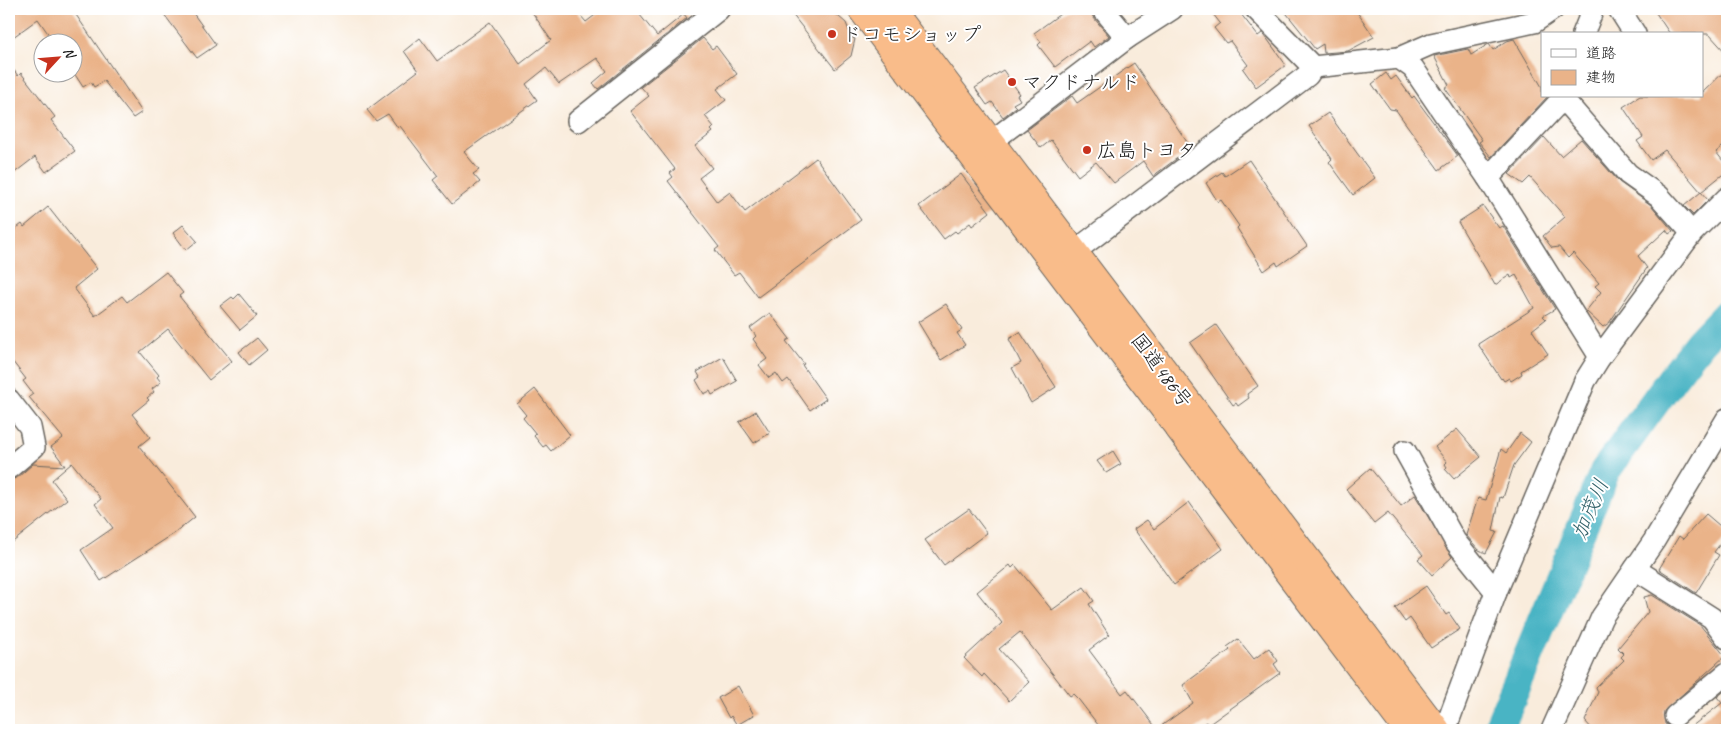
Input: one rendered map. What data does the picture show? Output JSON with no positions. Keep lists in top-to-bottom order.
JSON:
{
  "streets": {
    "highway": ["国道486号"]
  },
  "water": ["加茂川"],
  "places": ["ドコモショップ", "マクドナルド", "広島トヨタ"],
  "legend": ["道路", "建物"],
  "north": "top right"
}
